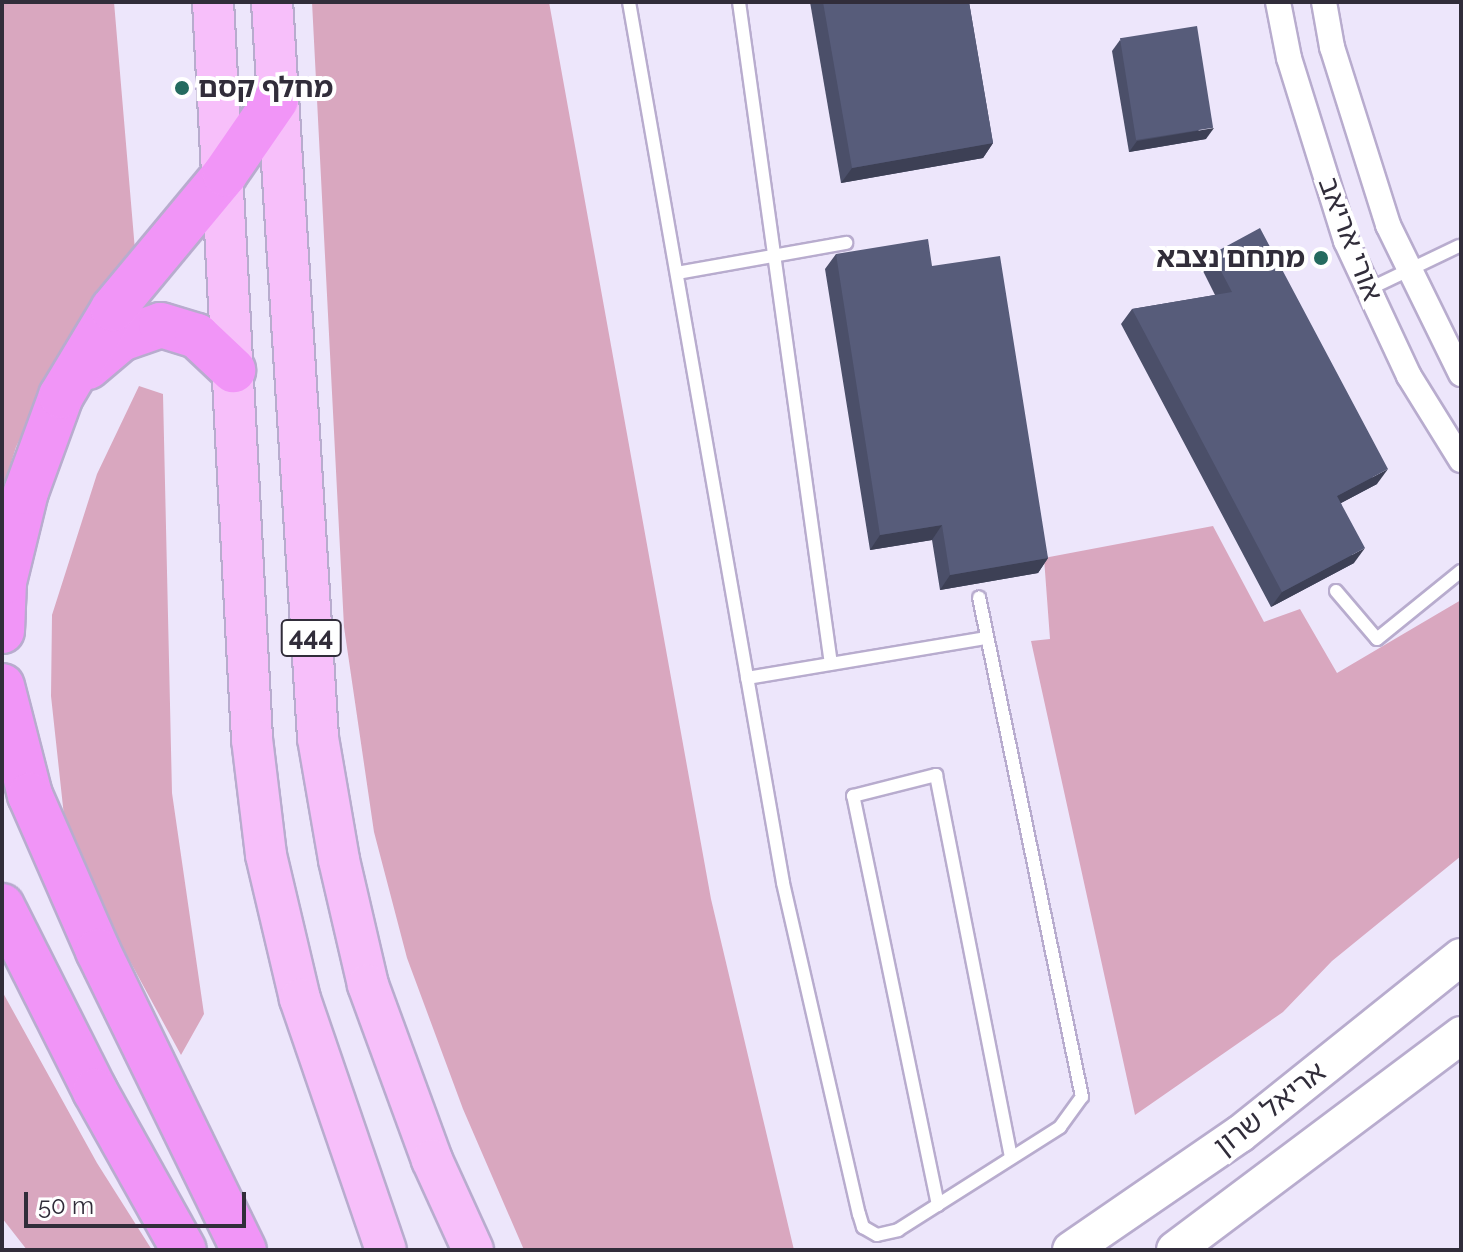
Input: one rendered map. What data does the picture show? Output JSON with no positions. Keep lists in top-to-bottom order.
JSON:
{
  "streets": {
    "main road": ["444", "אריאל שרון"],
    "street": ["אורי אריאב"]
  },
  "places": ["מחלף קסם", "מתחם נצבא"],
  "scale_bar": "50 m"
}
